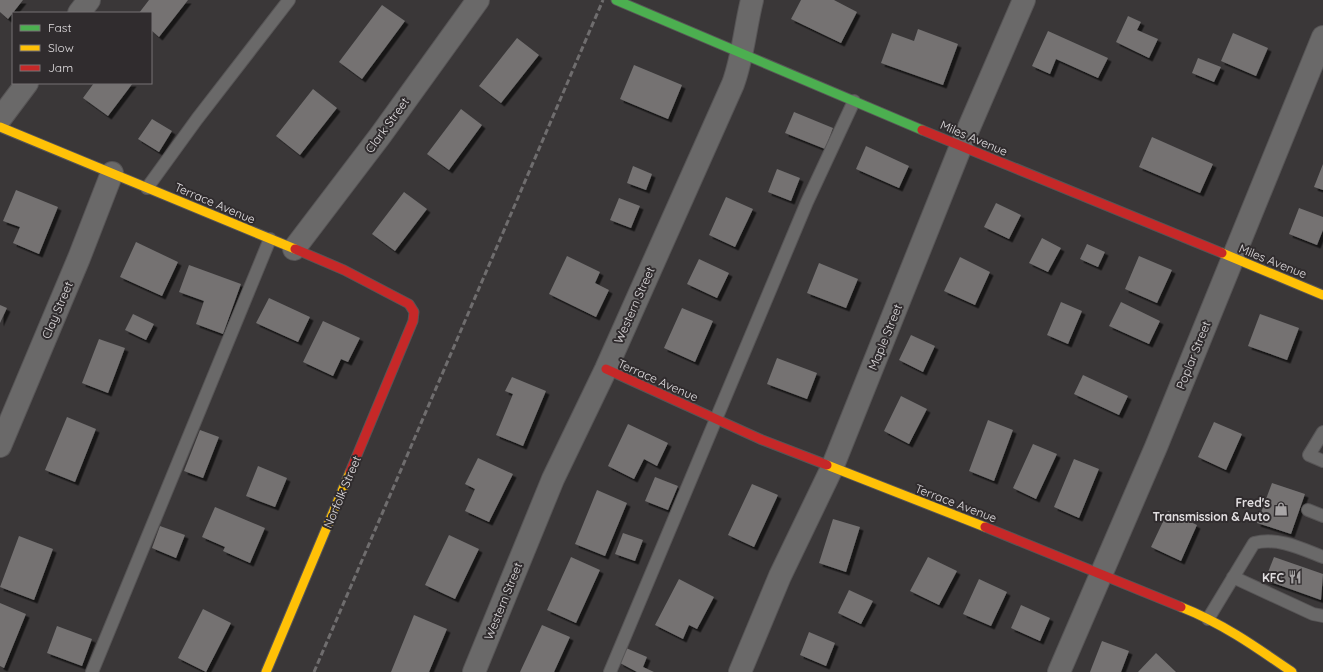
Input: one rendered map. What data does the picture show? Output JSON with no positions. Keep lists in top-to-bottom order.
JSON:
{
  "streets": {
    "street": [
      "Clark Street",
      "Miles Avenue",
      "Terrace Avenue",
      "Western Street",
      "Clay Street",
      "Maple Street",
      "Poplar Street",
      "Norfolk Street"
    ]
  },
  "crossings": [
    ["Clark Street", "Terrace Avenue"],
    ["Miles Avenue", "Western Street"],
    ["Miles Avenue", "Maple Street"],
    ["Miles Avenue", "Poplar Street"],
    ["Terrace Avenue", "Western Street"],
    ["Terrace Avenue", "Clay Street"],
    ["Terrace Avenue", "Maple Street"],
    ["Terrace Avenue", "Poplar Street"],
    ["Terrace Avenue", "Norfolk Street"]
  ],
  "places": {
    "shop": ["Fred's Transmission & Auto"],
    "restaurant": ["KFC"]
  },
  "legend": ["Fast", "Slow", "Jam"]
}
